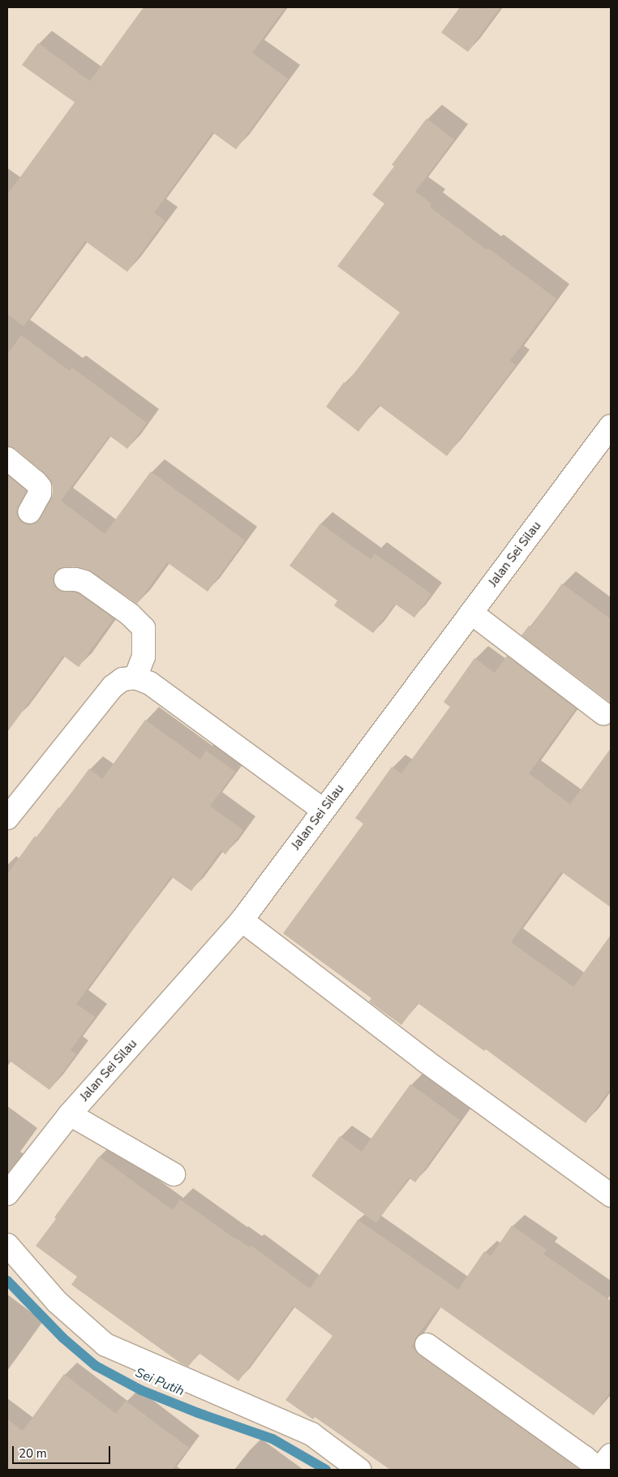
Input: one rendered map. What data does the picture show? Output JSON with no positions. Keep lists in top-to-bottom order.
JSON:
{
  "streets": {
    "street": ["Jalan Sei Silau"]
  },
  "water": ["Sei Putih"],
  "scale_bar": "20 m"
}
